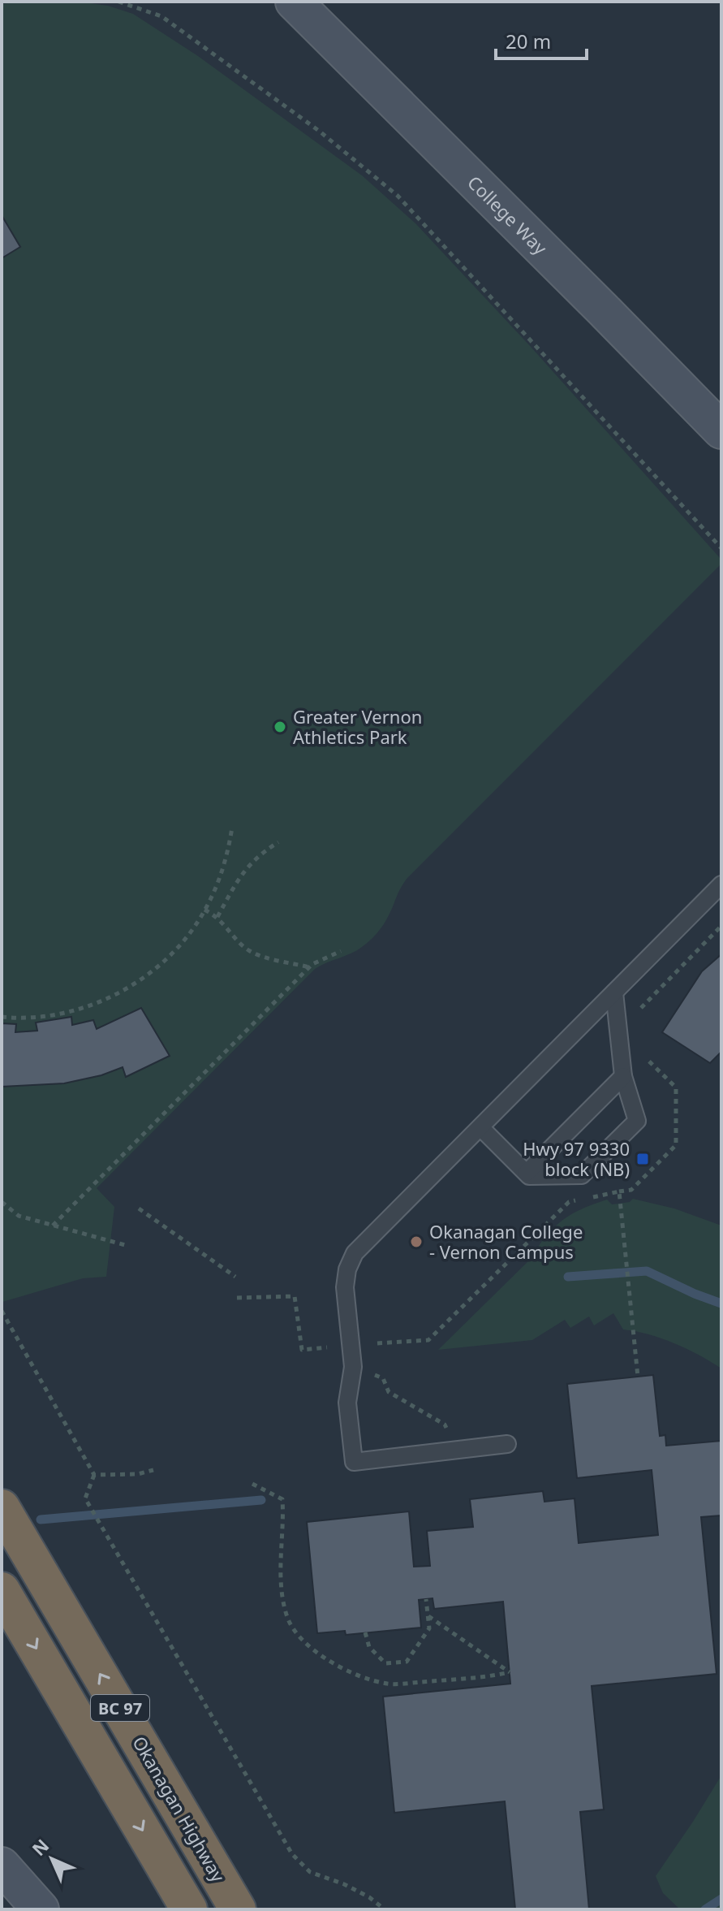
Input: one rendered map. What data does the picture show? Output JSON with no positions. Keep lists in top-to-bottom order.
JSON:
{
  "streets": {
    "highway": ["BC 97", "Okanagan Highway"],
    "street": ["College Way"]
  },
  "places": {
    "other": ["Greater Vernon Athletics Park", "Okanagan College - Vernon Campus"],
    "transit": ["Hwy 97 9330 block (NB)"]
  },
  "scale_bar": "20 m",
  "north": "top left"
}
